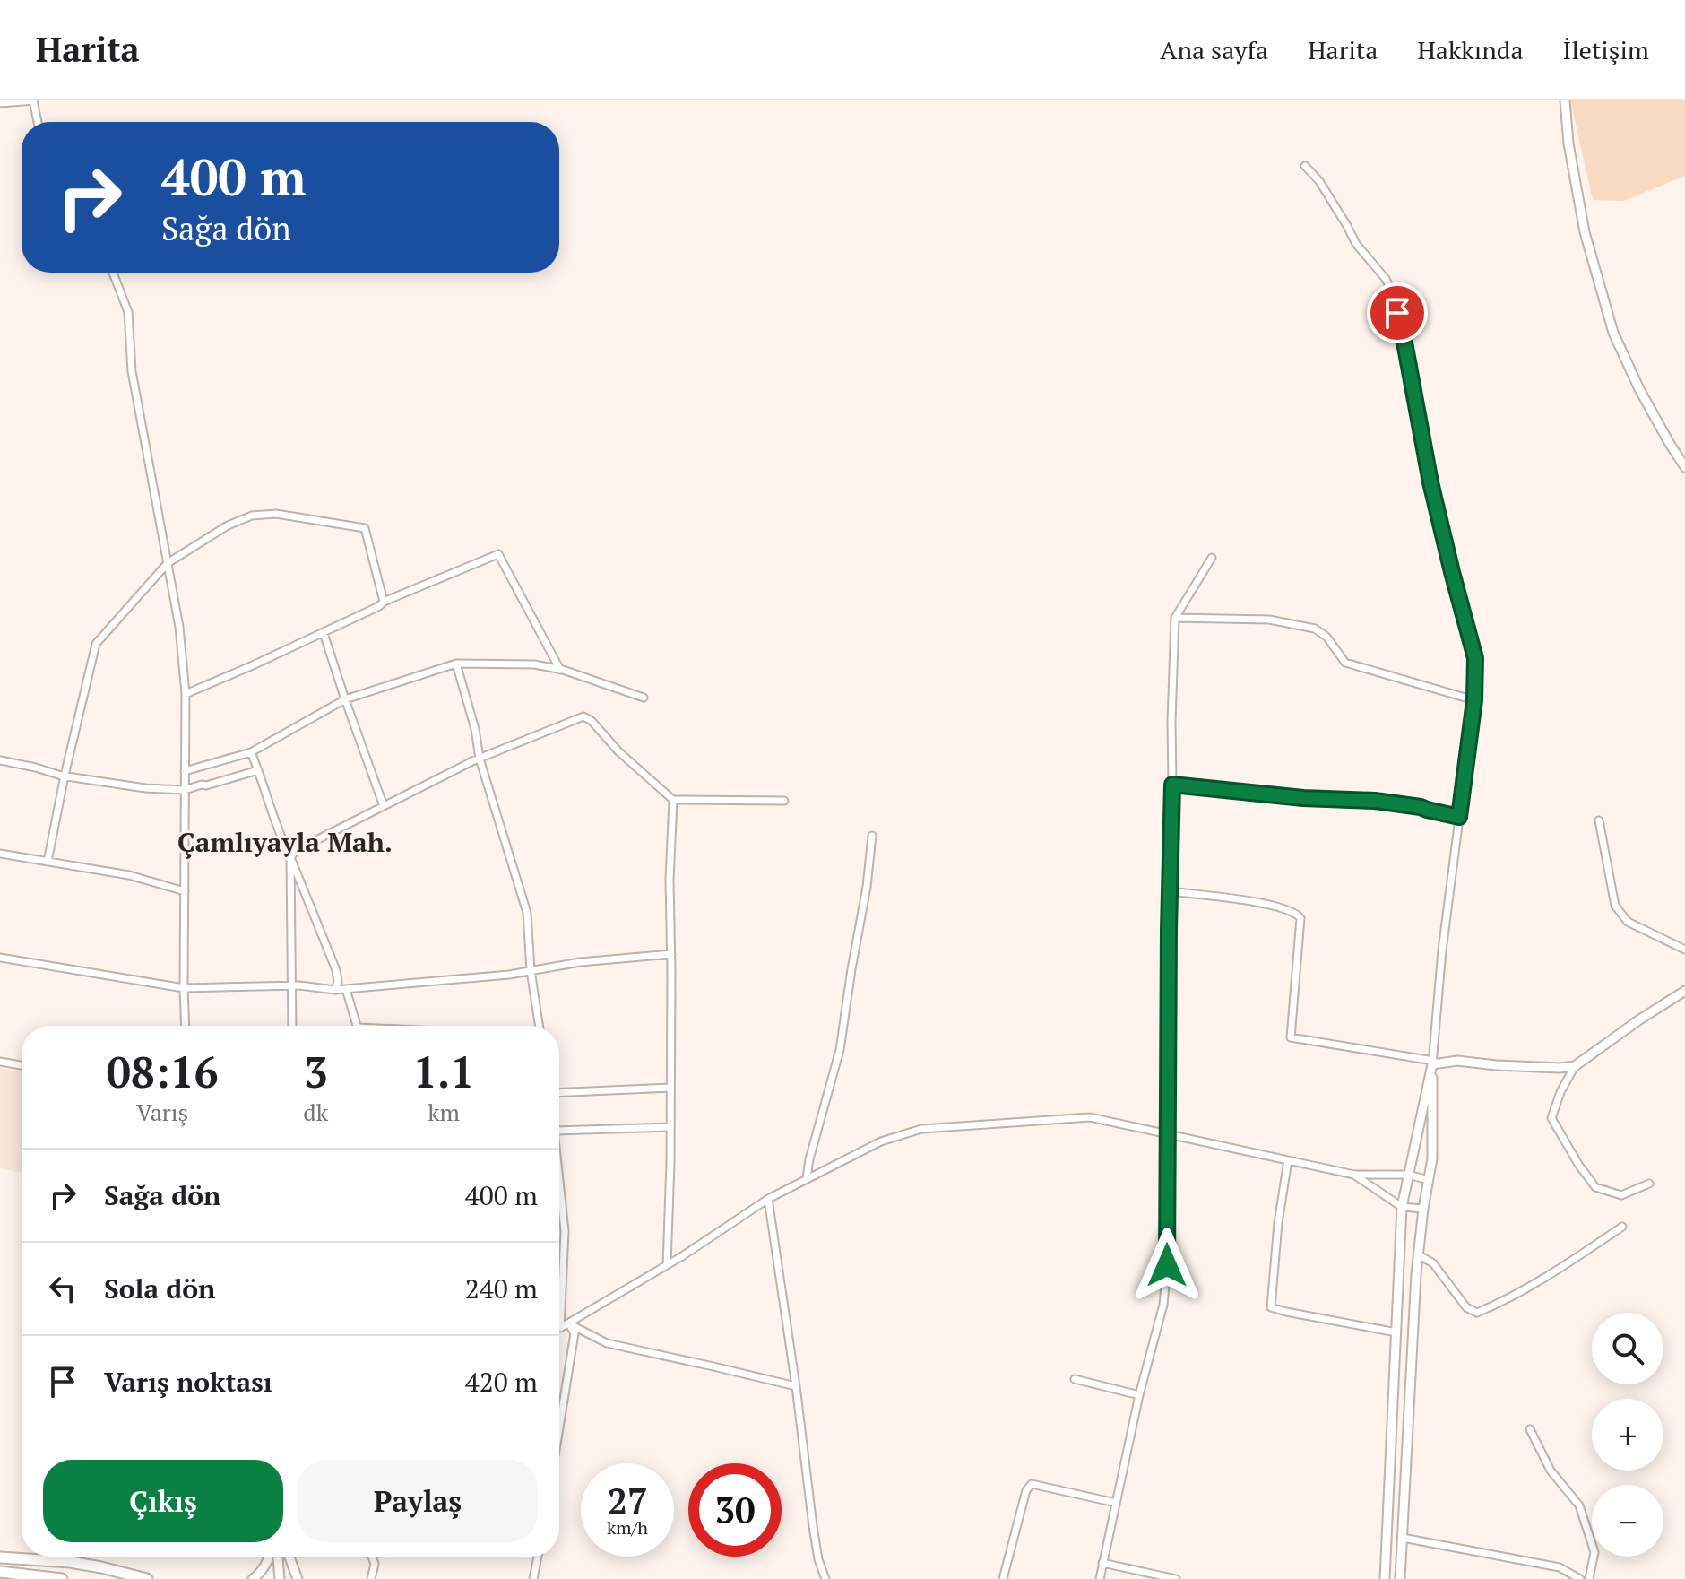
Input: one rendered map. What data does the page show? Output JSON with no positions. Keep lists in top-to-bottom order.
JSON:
{
  "districts": ["Çamlıyayla Mah."],
  "page": {
    "header": "Harita",
    "nav": [
      "Ana sayfa",
      "Harita",
      "Hakkında",
      "İletişim"
    ],
    "turn": ["400 m", "Sağa dön"],
    "eta": [
      "08:16",
      "Varış",
      "3",
      "dk",
      "1.1",
      "km"
    ],
    "list": [
      {
        "name": "Sağa dön",
        "value": "400 m"
      },
      {
        "name": "Sola dön",
        "value": "240 m"
      },
      {
        "name": "Varış noktası",
        "value": "420 m"
      }
    ],
    "map_buttons": ["+", "−"],
    "buttons": ["Çıkış", "Paylaş"],
    "speed": "27 km/h",
    "limit": "30"
  }
}
